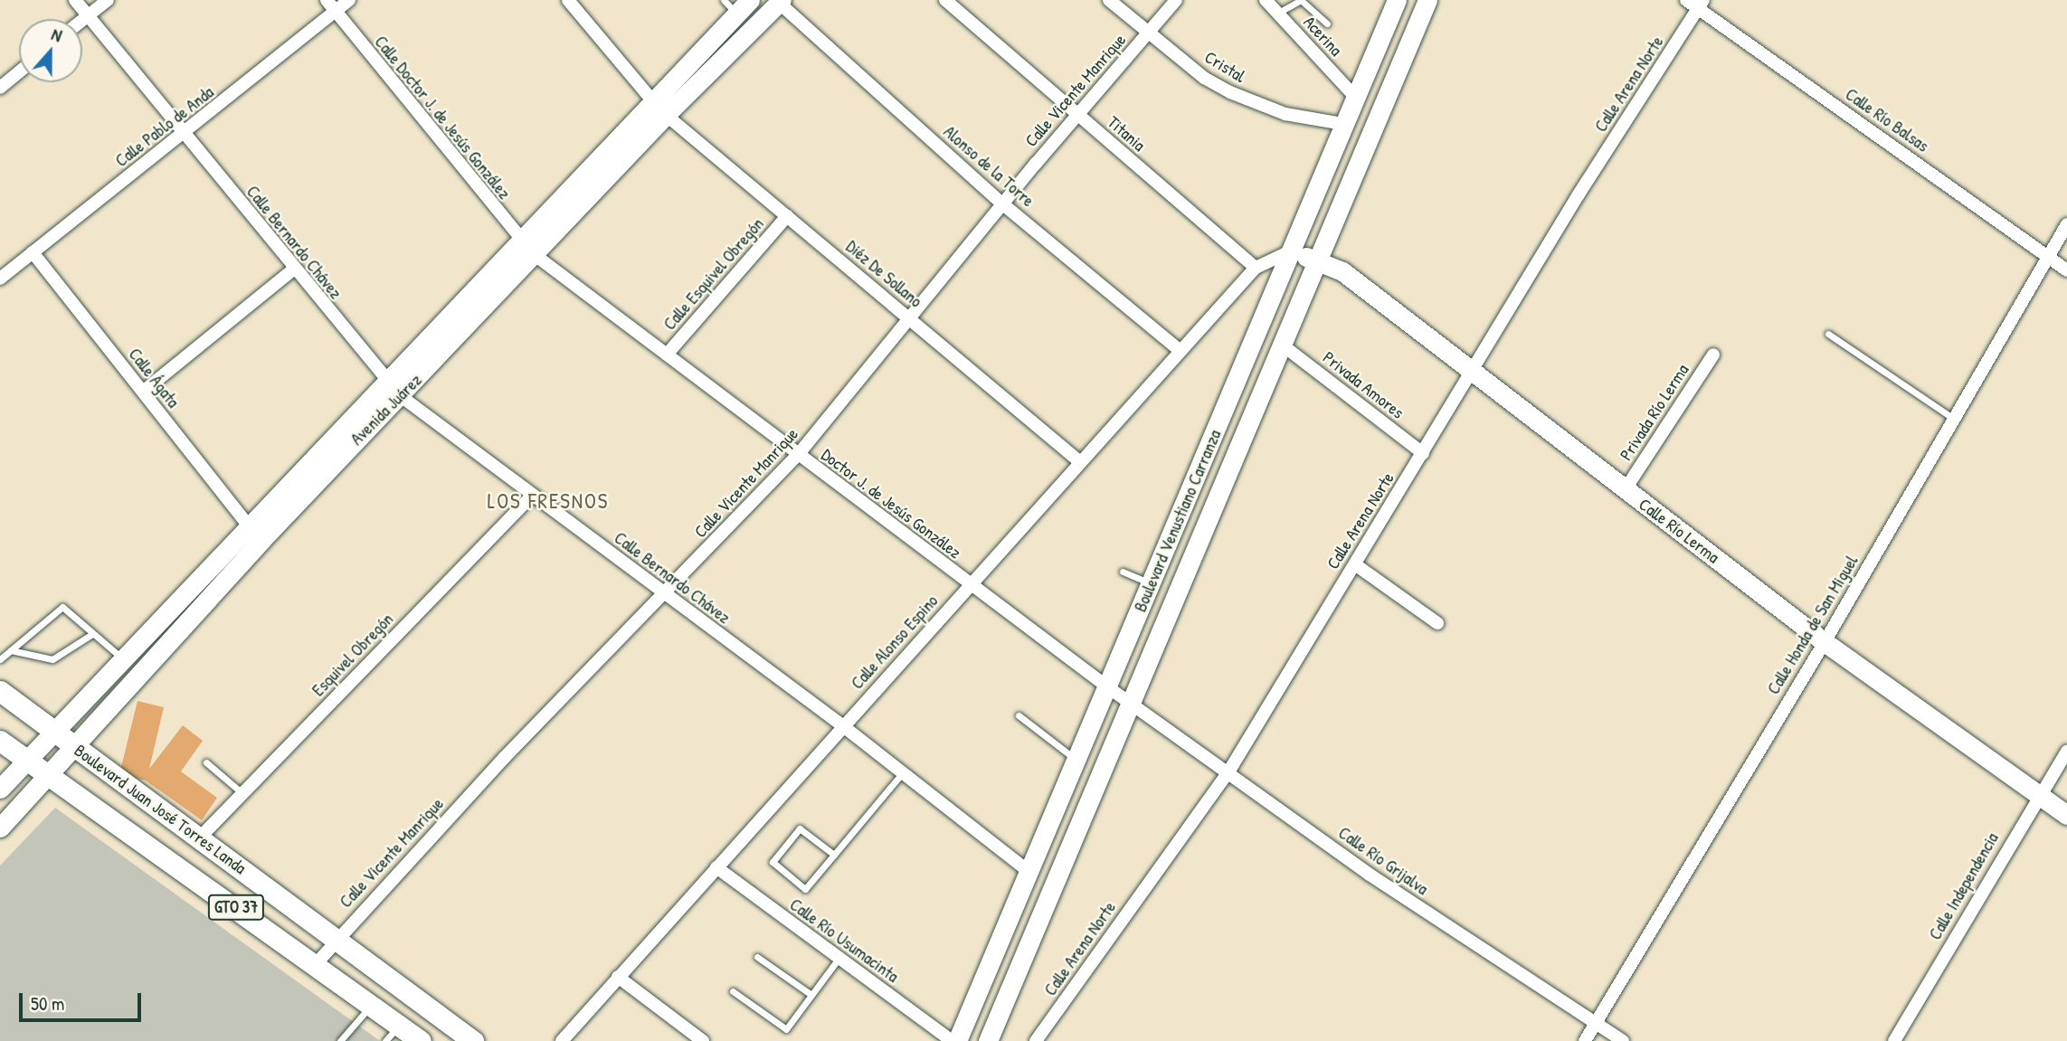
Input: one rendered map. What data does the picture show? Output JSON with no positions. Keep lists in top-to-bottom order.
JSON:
{
  "streets": {
    "main road": [
      "Avenida Juárez",
      "Boulevard Venustiano Carranza",
      "Calle Río Lerma",
      "Boulevard Juan José Torres Landa",
      "GTO 37"
    ],
    "street": [
      "Acerina",
      "Cristal",
      "Calle Arena Norte",
      "Calle Vicente Manrique",
      "Calle Doctor J. de Jesús González",
      "Calle Río Balsas",
      "Calle Pablo de Anda",
      "Titania",
      "Alonso de la Torre",
      "Calle Bernardo Chávez",
      "Calle Esquivel Obregón",
      "Diéz De Sollano",
      "Calle Ágata",
      "Privada Amores",
      "Privada Río Lerma",
      "Doctor J. de Jesús González",
      "Calle Honda de San Miguel",
      "Calle Alonso Espino",
      "Esquivel Obregón",
      "Calle Río Grijalva",
      "Calle Independencia",
      "Calle Río Usumacinta"
    ]
  },
  "crossings": [
    ["Acerina", "Boulevard Venustiano Carranza"],
    ["Cristal", "Calle Vicente Manrique"],
    ["Cristal", "Boulevard Venustiano Carranza"],
    ["Calle Arena Norte", "Calle Río Balsas"],
    ["Calle Arena Norte", "Privada Amores"],
    ["Calle Arena Norte", "Calle Río Lerma"],
    ["Calle Arena Norte", "Calle Río Grijalva"],
    ["Calle Vicente Manrique", "Titania"],
    ["Calle Vicente Manrique", "Alonso de la Torre"],
    ["Calle Vicente Manrique", "Calle Bernardo Chávez"],
    ["Calle Vicente Manrique", "Diéz De Sollano"],
    ["Calle Vicente Manrique", "Doctor J. de Jesús González"],
    ["Calle Vicente Manrique", "Boulevard Juan José Torres Landa"],
    ["Calle Doctor J. de Jesús González", "Calle Pablo de Anda"],
    ["Calle Doctor J. de Jesús González", "Avenida Juárez"],
    ["Calle Doctor J. de Jesús González", "Doctor J. de Jesús González"],
    ["Calle Río Balsas", "Calle Honda de San Miguel"],
    ["Calle Pablo de Anda", "Calle Bernardo Chávez"],
    ["Calle Pablo de Anda", "Calle Ágata"],
    ["Titania", "Calle Alonso Espino"],
    ["Alonso de la Torre", "Avenida Juárez"],
    ["Alonso de la Torre", "Calle Alonso Espino"],
    ["Calle Bernardo Chávez", "Avenida Juárez"],
    ["Calle Bernardo Chávez", "Boulevard Venustiano Carranza"],
    ["Calle Bernardo Chávez", "Calle Alonso Espino"],
    ["Calle Bernardo Chávez", "Esquivel Obregón"],
    ["Calle Esquivel Obregón", "Diéz De Sollano"],
    ["Calle Esquivel Obregón", "Doctor J. de Jesús González"],
    ["Diéz De Sollano", "Avenida Juárez"],
    ["Diéz De Sollano", "Calle Alonso Espino"],
    ["Calle Ágata", "Avenida Juárez"],
    ["Privada Amores", "Boulevard Venustiano Carranza"],
    ["Avenida Juárez", "Doctor J. de Jesús González"],
    ["Avenida Juárez", "Boulevard Juan José Torres Landa"],
    ["Privada Río Lerma", "Calle Río Lerma"],
    ["Doctor J. de Jesús González", "Boulevard Venustiano Carranza"],
    ["Doctor J. de Jesús González", "Calle Alonso Espino"],
    ["Doctor J. de Jesús González", "Calle Río Grijalva"],
    ["Boulevard Venustiano Carranza", "Calle Río Lerma"],
    ["Boulevard Venustiano Carranza", "Calle Río Grijalva"],
    ["Calle Río Lerma", "Calle Honda de San Miguel"],
    ["Calle Río Lerma", "Calle Independencia"],
    ["Calle Honda de San Miguel", "Calle Río Grijalva"],
    ["Calle Alonso Espino", "Calle Río Usumacinta"],
    ["Esquivel Obregón", "Boulevard Juan José Torres Landa"]
  ],
  "districts": ["LOS FRESNOS"],
  "scale_bar": "50 m",
  "north": "top"
}
